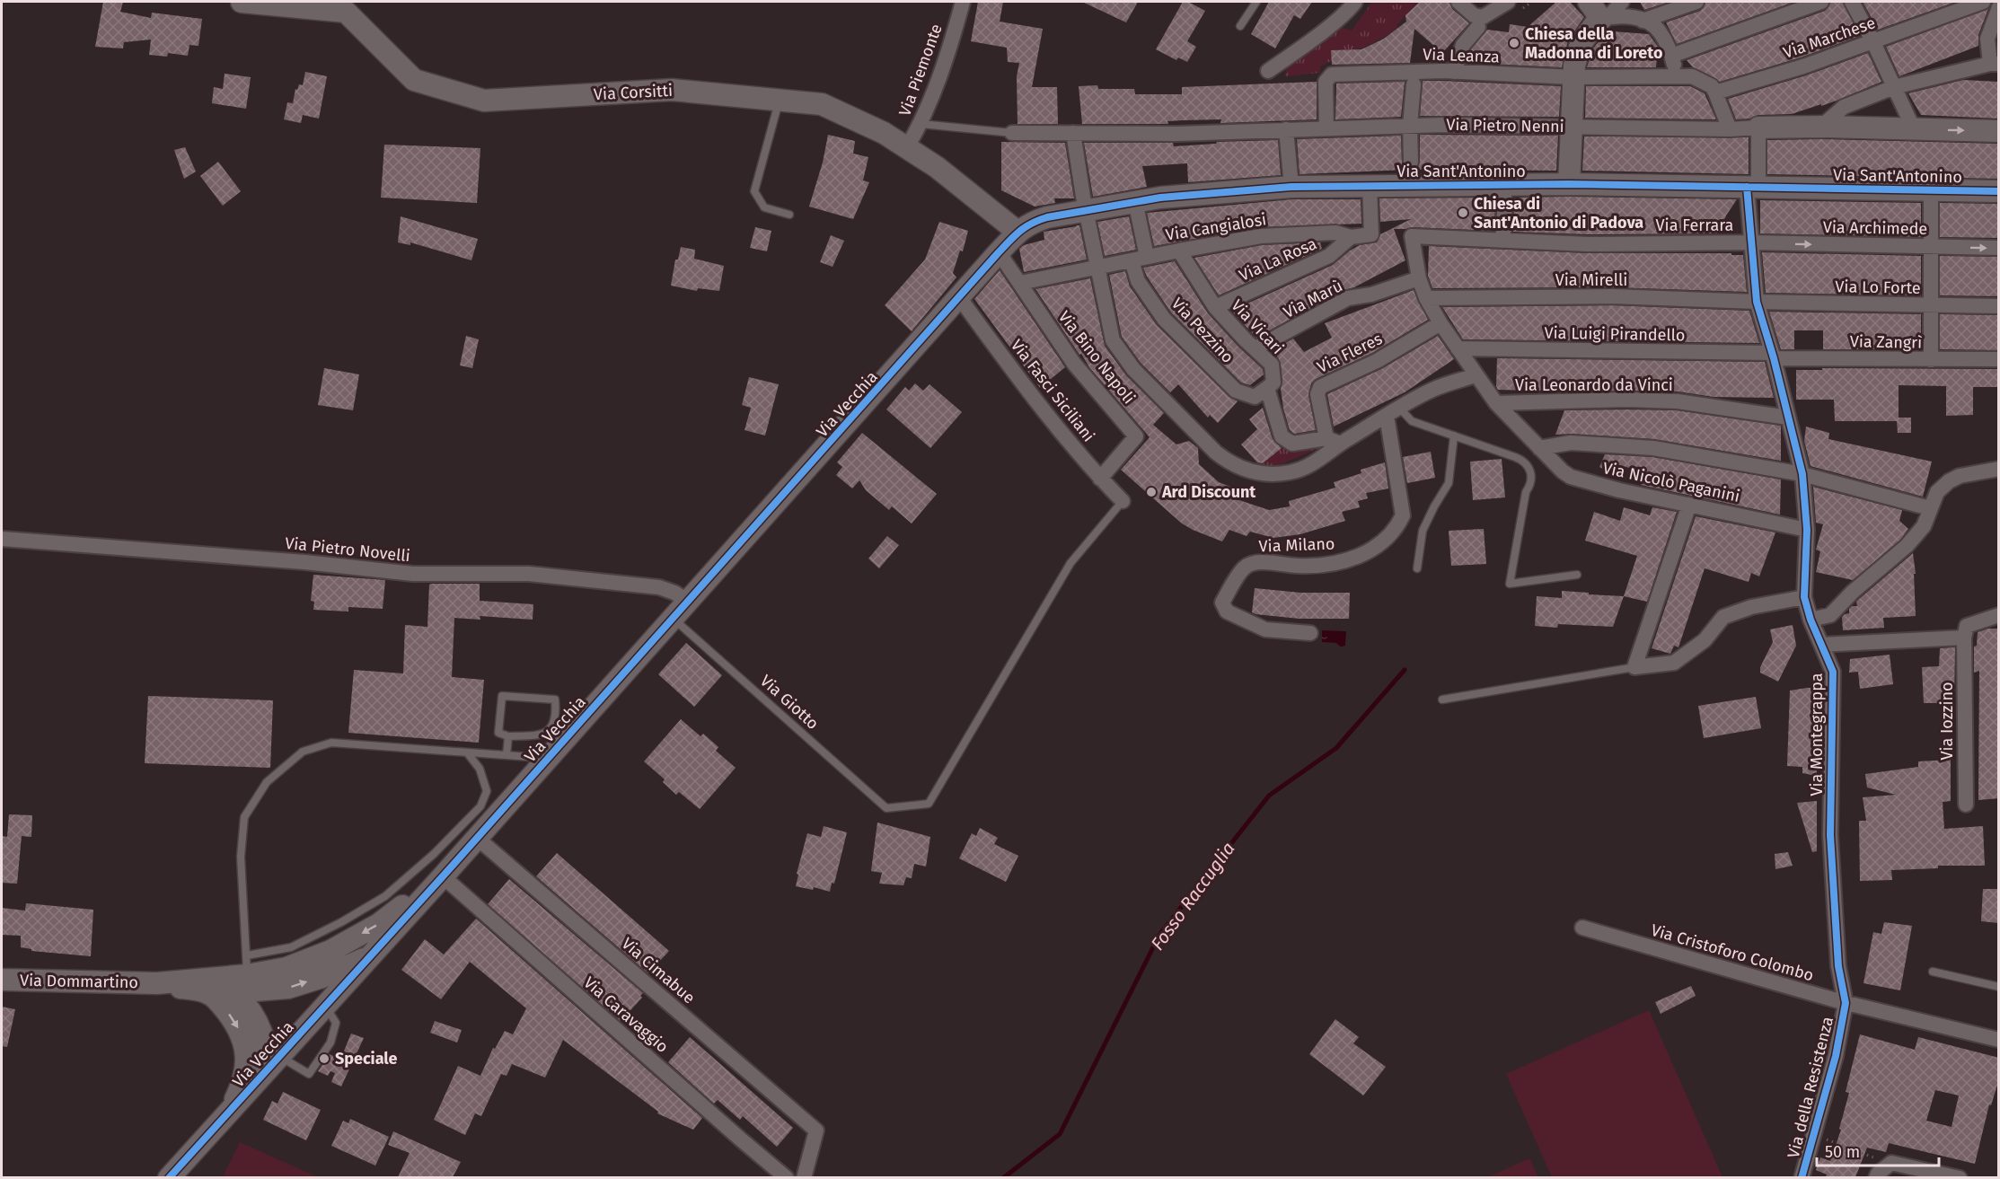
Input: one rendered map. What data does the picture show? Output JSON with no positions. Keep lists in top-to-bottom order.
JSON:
{
  "streets": {
    "street": [
      "Via Marchese",
      "Via Leanza",
      "Via Piemonte",
      "Via Corsitti",
      "Via Pietro Nenni",
      "Via Sant'Antonino",
      "Via Ferrara",
      "Via Cangialosi",
      "Via Archimede",
      "Via La Rosa",
      "Via Mirelli",
      "Via Lo Forte",
      "Via Marù",
      "Via Vicari",
      "Via Pezzino",
      "Via Luigi Pirandello",
      "Via Zangrì",
      "Via Fleres",
      "Via Bino Napoli",
      "Via Leonardo da Vinci",
      "Via Fasci Siciliani",
      "Via Vecchia",
      "Via Nicolò Paganini",
      "Via Milano",
      "Via Pietro Novelli",
      "Via Iozzino",
      "Via Montegrappa",
      "Via Cristoforo Colombo",
      "Via Cimabue",
      "Via Dommartino",
      "Via Caravaggio",
      "Via della Resistenza"
    ],
    "lane": ["Via Giotto"]
  },
  "crossings": [
    ["Via Marchese", "Via Leanza"],
    ["Via Leanza", "Via Pietro Nenni"],
    ["Via Piemonte", "Via Corsitti"],
    ["Via Corsitti", "Via Sant'Antonino"],
    ["Via Pietro Nenni", "Via Montegrappa"],
    ["Via Sant'Antonino", "Via Bino Napoli"],
    ["Via Sant'Antonino", "Via Fasci Siciliani"],
    ["Via Sant'Antonino", "Via Vecchia"],
    ["Via Sant'Antonino", "Via Montegrappa"],
    ["Via Ferrara", "Via Archimede"],
    ["Via Ferrara", "Via Nicolò Paganini"],
    ["Via Ferrara", "Via Montegrappa"],
    ["Via Cangialosi", "Via La Rosa"],
    ["Via Cangialosi", "Via Vicari"],
    ["Via Cangialosi", "Via Pezzino"],
    ["Via Cangialosi", "Via Bino Napoli"],
    ["Via Archimede", "Via Montegrappa"],
    ["Via La Rosa", "Via Vicari"],
    ["Via Mirelli", "Via Lo Forte"],
    ["Via Mirelli", "Via Nicolò Paganini"],
    ["Via Mirelli", "Via Montegrappa"],
    ["Via Lo Forte", "Via Montegrappa"],
    ["Via Marù", "Via Vicari"],
    ["Via Marù", "Via Nicolò Paganini"],
    ["Via Vicari", "Via Pezzino"],
    ["Via Vicari", "Via Fleres"],
    ["Via Luigi Pirandello", "Via Zangrì"],
    ["Via Luigi Pirandello", "Via Nicolò Paganini"],
    ["Via Luigi Pirandello", "Via Montegrappa"],
    ["Via Zangrì", "Via Montegrappa"],
    ["Via Fleres", "Via Nicolò Paganini"],
    ["Via Bino Napoli", "Via Fasci Siciliani"],
    ["Via Leonardo da Vinci", "Via Nicolò Paganini"],
    ["Via Leonardo da Vinci", "Via Montegrappa"],
    ["Via Fasci Siciliani", "Via Vecchia"],
    ["Via Fasci Siciliani", "Via Giotto"],
    ["Via Vecchia", "Via Pietro Novelli"],
    ["Via Vecchia", "Via Giotto"],
    ["Via Vecchia", "Via Cimabue"],
    ["Via Vecchia", "Via Caravaggio"],
    ["Via Nicolò Paganini", "Via Montegrappa"],
    ["Via Montegrappa", "Via Cristoforo Colombo"],
    ["Via Montegrappa", "Via della Resistenza"],
    ["Via Cristoforo Colombo", "Via della Resistenza"]
  ],
  "one_way": ["Via Archimede"],
  "water": ["Fosso Raccuglia"],
  "places": [
    "Chiesa della Madonna di Loreto",
    "Chiesa di Sant'Antonio di Padova",
    "Ard Discount",
    "Speciale"
  ],
  "scale_bar": "50 m"
}
